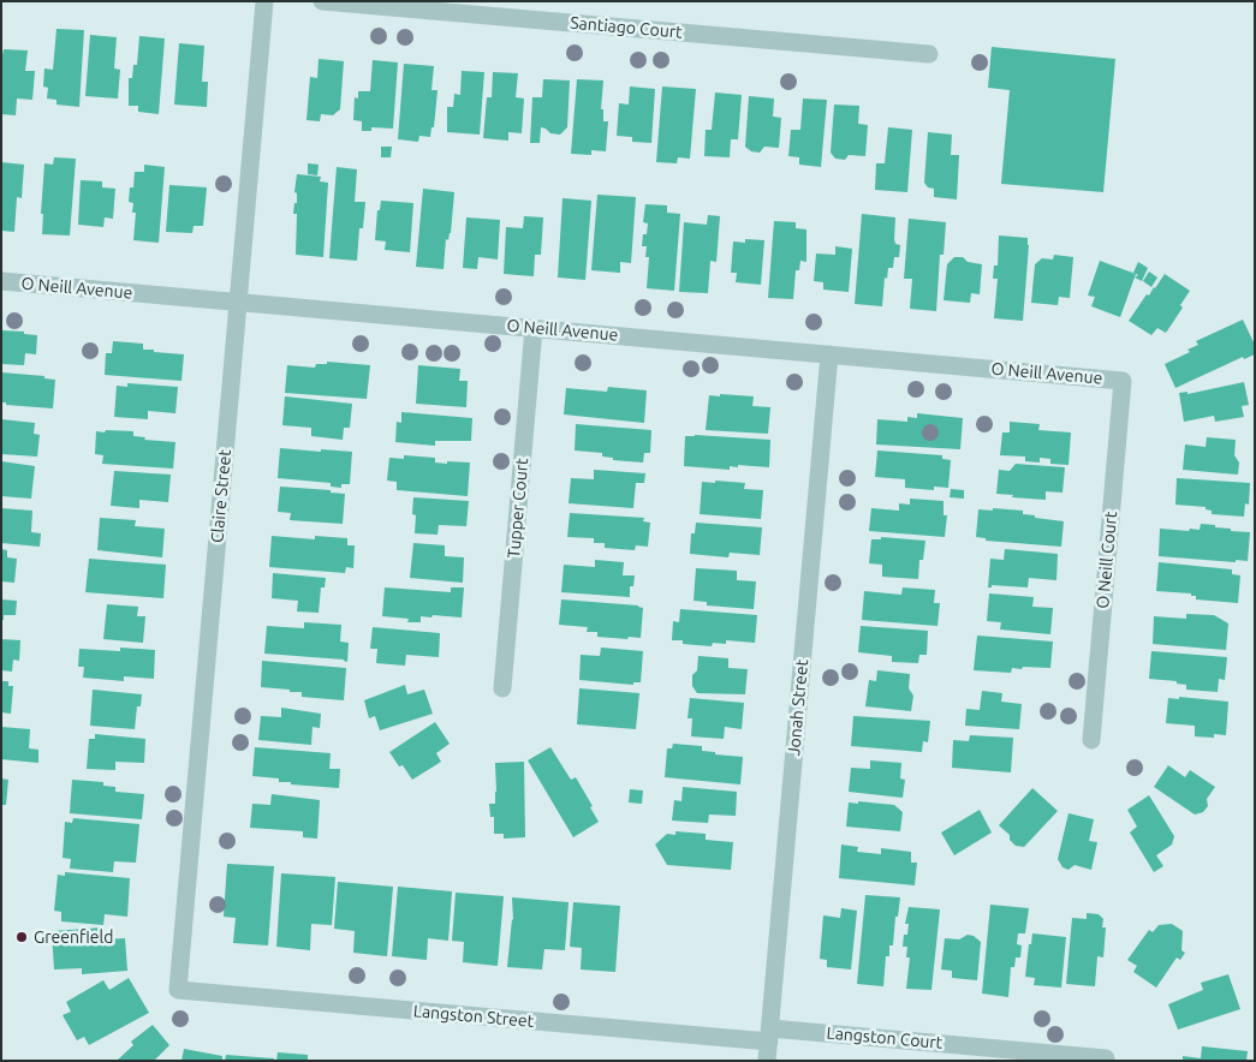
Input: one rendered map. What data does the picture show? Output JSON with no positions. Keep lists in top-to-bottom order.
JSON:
{
  "streets": {
    "street": [
      "Santiago Court",
      "O Neill Avenue",
      "Claire Street",
      "Tupper Court",
      "O Neill Court",
      "Jonah Street",
      "Langston Street",
      "Langston Court"
    ]
  },
  "crossings": [
    ["O Neill Avenue", "Claire Street"],
    ["O Neill Avenue", "Tupper Court"],
    ["O Neill Avenue", "O Neill Court"],
    ["O Neill Avenue", "Jonah Street"],
    ["Claire Street", "Langston Street"],
    ["Jonah Street", "Langston Street"],
    ["Jonah Street", "Langston Court"],
    ["Langston Street", "Langston Court"]
  ],
  "places": ["Greenfield"]
}
